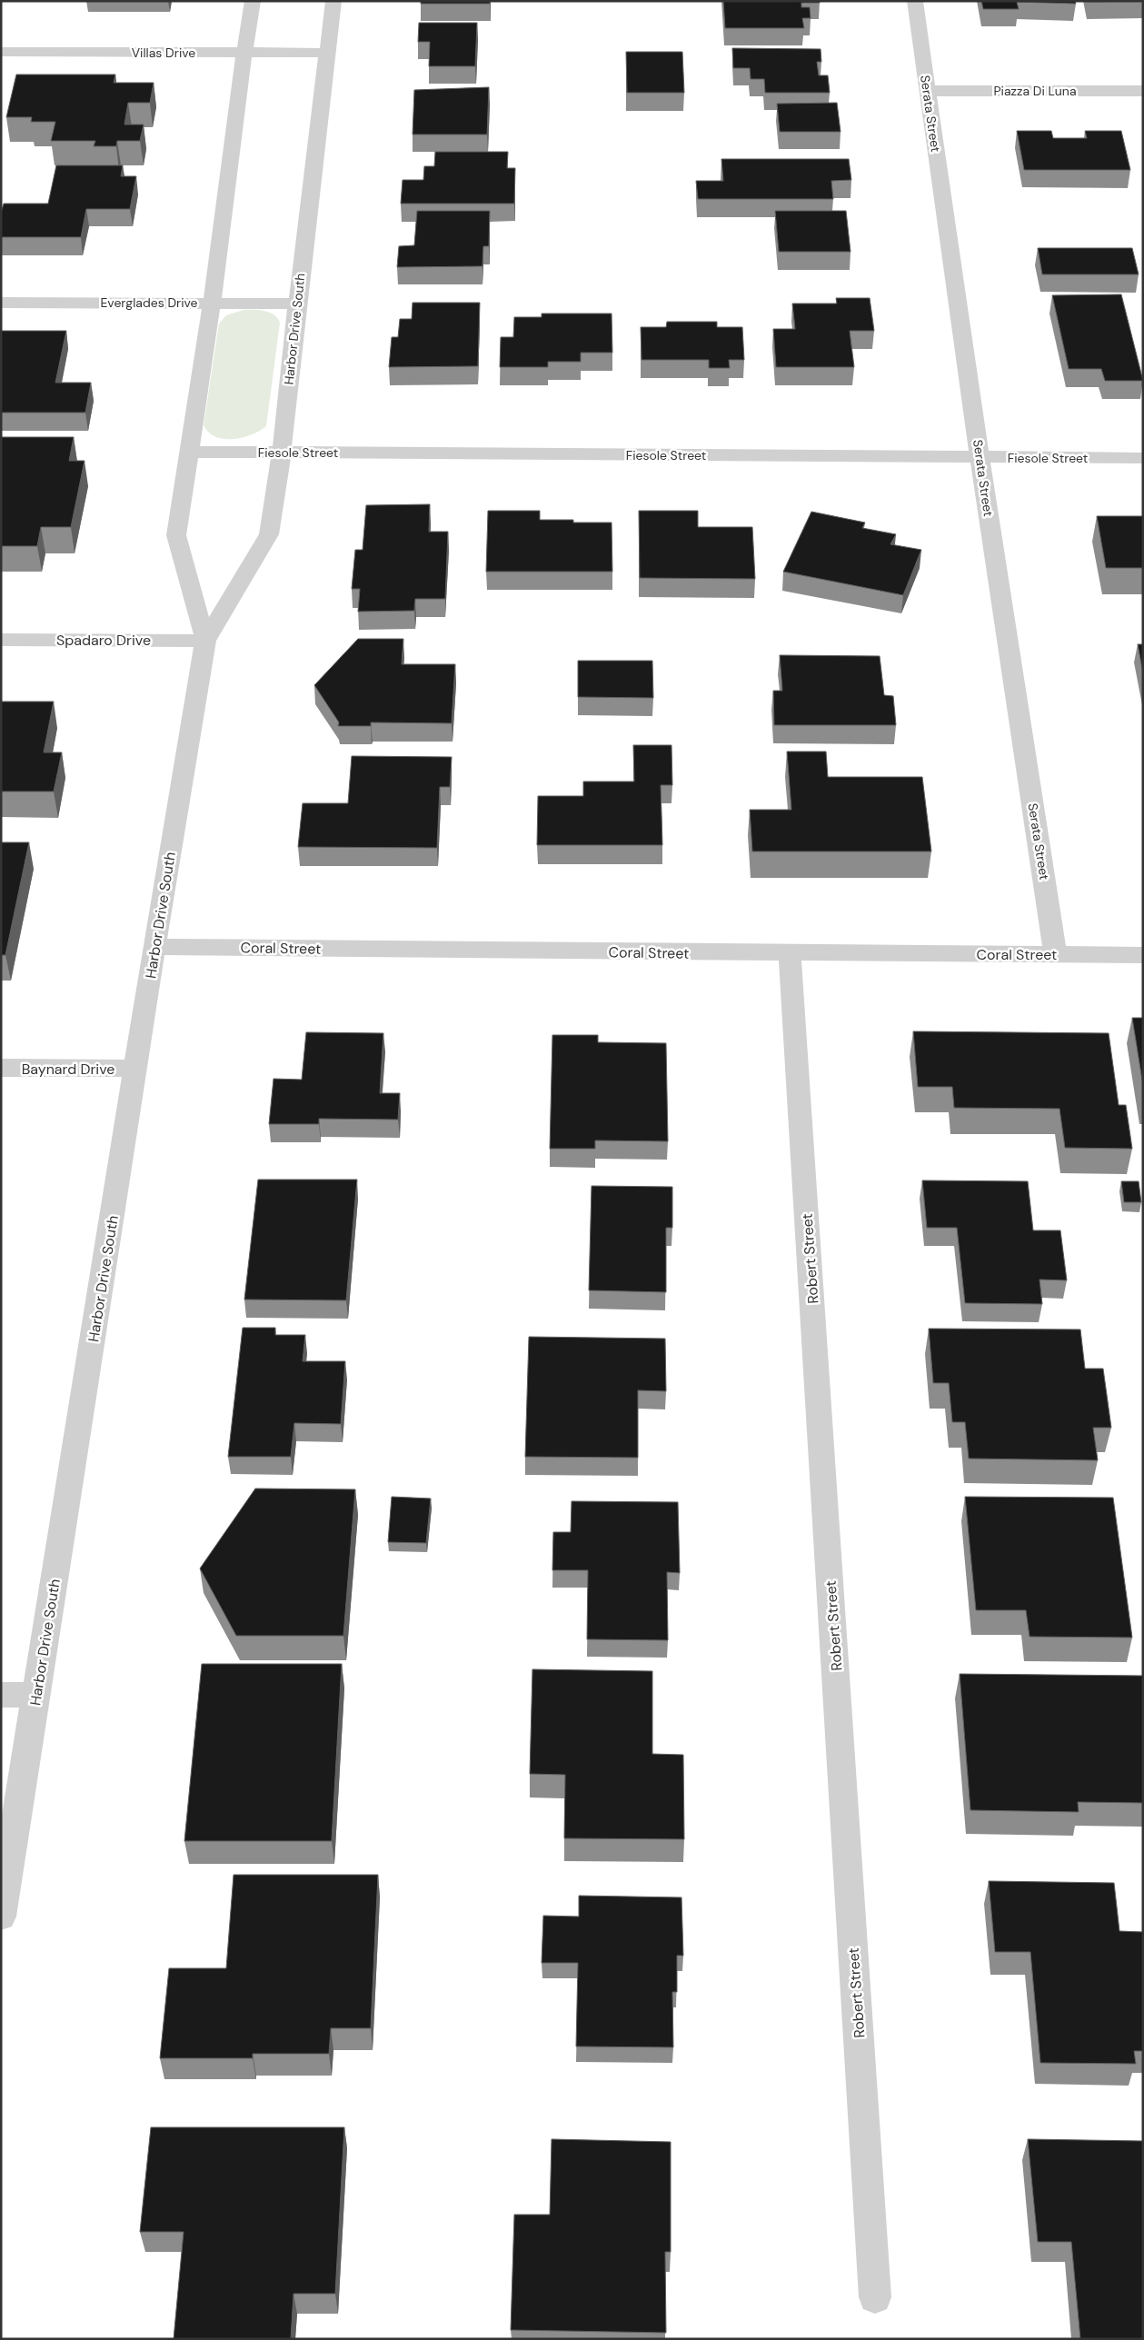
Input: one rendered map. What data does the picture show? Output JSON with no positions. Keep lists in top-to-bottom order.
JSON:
{
  "streets": {
    "street": [
      "Villas Drive",
      "Piazza Di Luna",
      "Serata Street",
      "Everglades Drive",
      "Harbor Drive South",
      "Fiesole Street",
      "Spadaro Drive",
      "Coral Street",
      "Baynard Drive",
      "Robert Street"
    ]
  },
  "crossings": [
    ["Villas Drive", "Harbor Drive South"],
    ["Piazza Di Luna", "Serata Street"],
    ["Serata Street", "Fiesole Street"],
    ["Serata Street", "Coral Street"],
    ["Everglades Drive", "Harbor Drive South"],
    ["Harbor Drive South", "Fiesole Street"],
    ["Harbor Drive South", "Spadaro Drive"],
    ["Harbor Drive South", "Coral Street"],
    ["Harbor Drive South", "Baynard Drive"],
    ["Coral Street", "Robert Street"]
  ]
}
